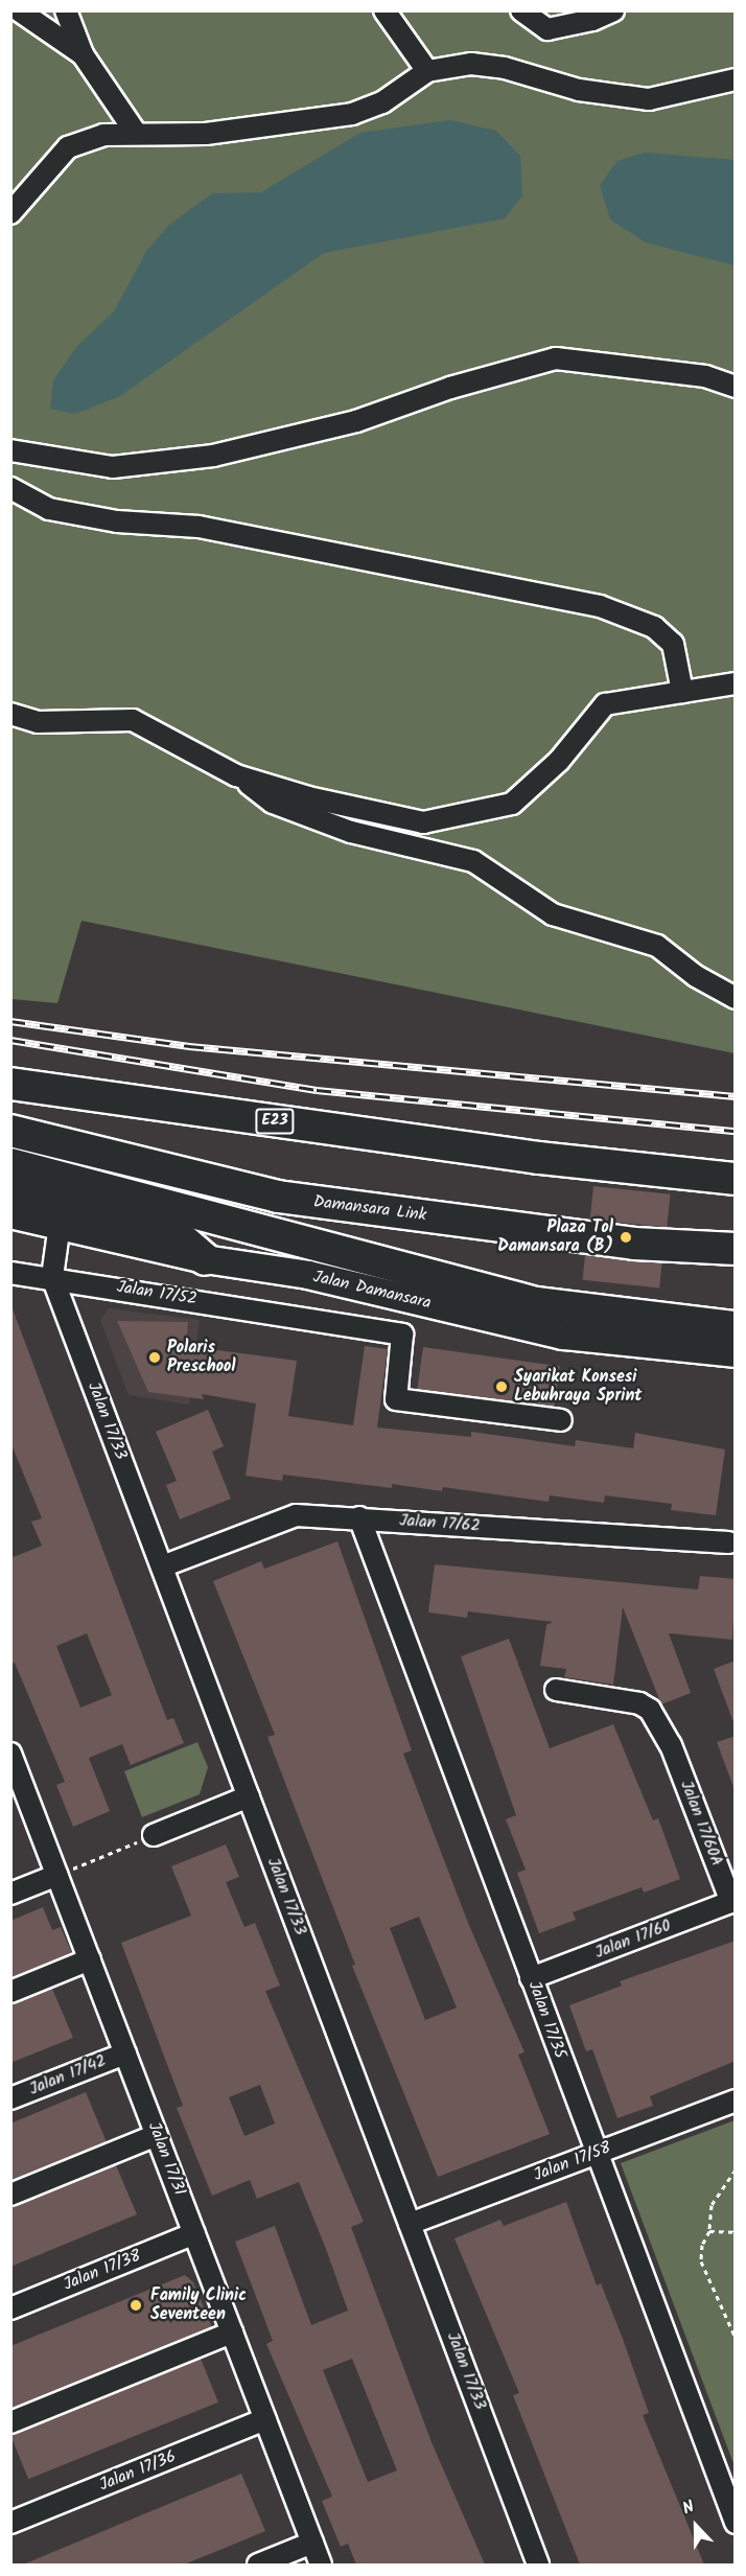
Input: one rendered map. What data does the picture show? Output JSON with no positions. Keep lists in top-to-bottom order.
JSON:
{
  "streets": {
    "highway": ["E23", "Damansara Link"],
    "main road": ["Jalan Damansara"],
    "street": [
      "Jalan 17/52",
      "Jalan 17/33",
      "Jalan 17/62",
      "Jalan 17/60A",
      "Jalan 17/60",
      "Jalan 17/35",
      "Jalan 17/42",
      "Jalan 17/31",
      "Jalan 17/58",
      "Jalan 17/38",
      "Jalan 17/36"
    ]
  },
  "crossings": [
    ["Jalan Damansara", "Jalan 17/33"],
    ["Jalan 17/52", "Jalan 17/33"],
    ["Jalan 17/33", "Jalan 17/62"],
    ["Jalan 17/33", "Jalan 17/58"],
    ["Jalan 17/62", "Jalan 17/35"],
    ["Jalan 17/60A", "Jalan 17/60"],
    ["Jalan 17/60", "Jalan 17/35"],
    ["Jalan 17/35", "Jalan 17/58"],
    ["Jalan 17/42", "Jalan 17/31"],
    ["Jalan 17/31", "Jalan 17/38"],
    ["Jalan 17/31", "Jalan 17/36"]
  ],
  "places": [
    "Plaza Tol Damansara (B)",
    "Polaris Preschool",
    "Syarikat Konsesi Lebuhraya Sprint",
    "Family Clinic Seventeen"
  ],
  "north": "top"
}
